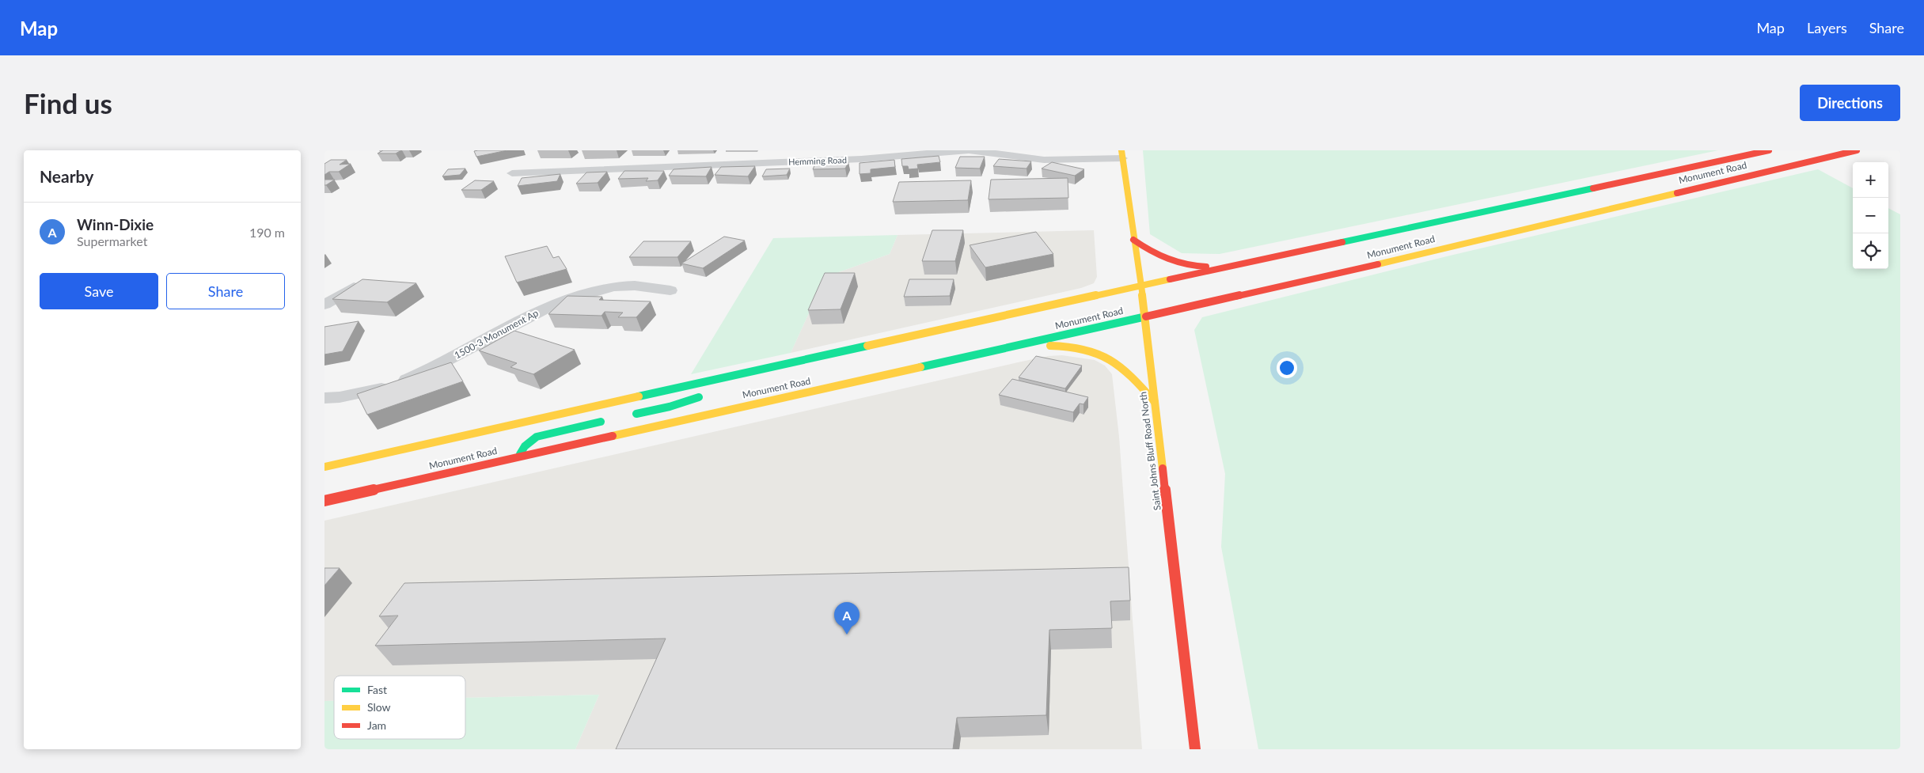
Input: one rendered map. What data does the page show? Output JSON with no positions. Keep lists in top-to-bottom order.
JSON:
{
  "streets": {
    "main road": ["Monument Road", "Saint Johns Bluff Road North"],
    "street": ["Hemming Road", "1500-3 Monument Ap"]
  },
  "crossings": [
    ["Hemming Road", "Saint Johns Bluff Road North"],
    ["Monument Road", "Saint Johns Bluff Road North"]
  ],
  "legend": ["Fast", "Slow", "Jam"],
  "page": {
    "header": "Map",
    "nav": ["Map", "Layers", "Share"],
    "buttons": [
      "Directions",
      ["Save", "Share"]
    ],
    "title": "Find us",
    "heading": "Nearby",
    "map_buttons": ["+", "−"],
    "list": [
      {
        "mark": "A",
        "name": "Winn-Dixie",
        "note": "Supermarket",
        "value": "190 m"
      }
    ],
    "pins": "A"
  }
}
